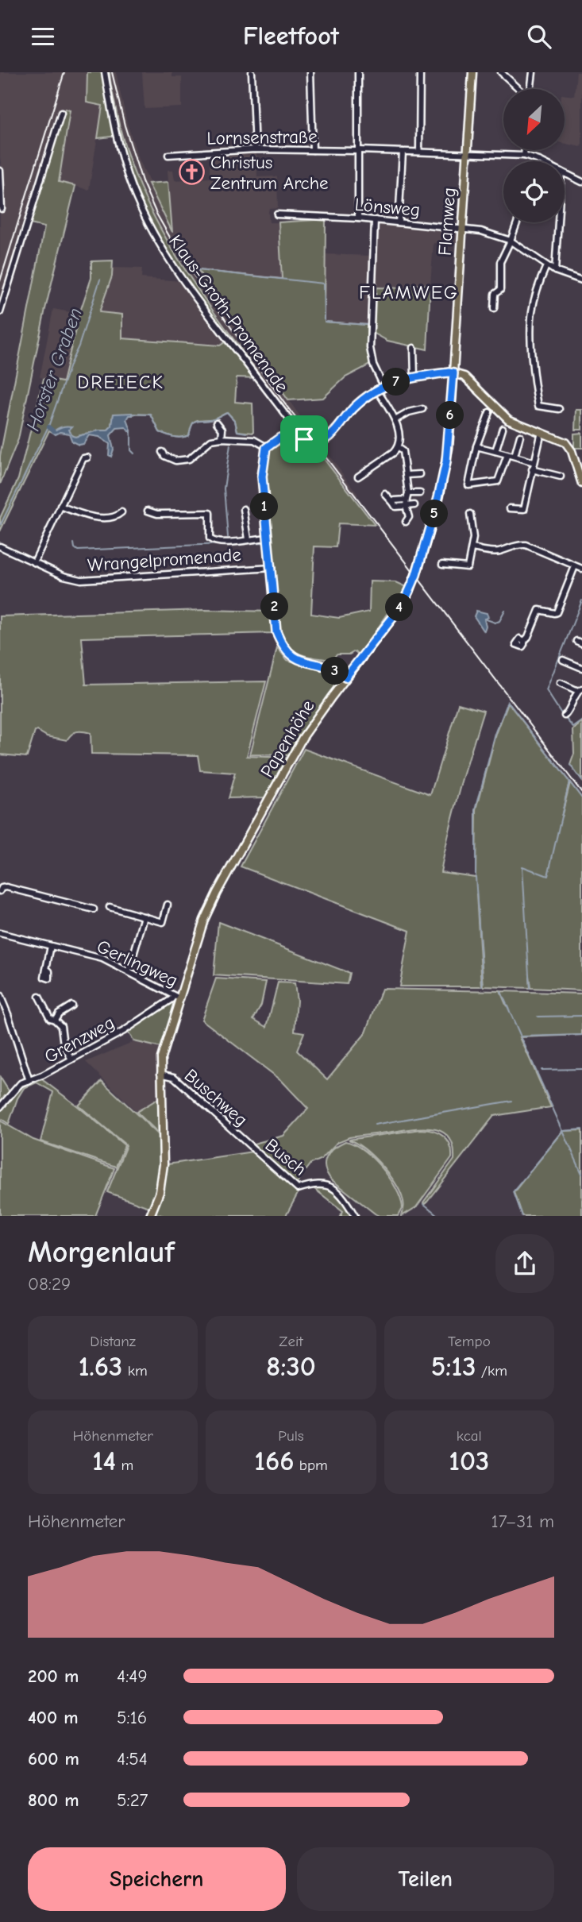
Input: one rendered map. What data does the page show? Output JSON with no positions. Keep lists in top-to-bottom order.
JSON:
{
  "streets": {
    "main road": ["Flamweg", "Papenhöhe"],
    "street": [
      "Lornsenstraße",
      "Lönsweg",
      "Klaus-Groth-Promenade",
      "Wrangelpromenade",
      "Gerlingweg",
      "Grenzweg",
      "Buschweg",
      "Busch"
    ]
  },
  "crossings": [
    ["Lornsenstraße", "Flamweg"],
    ["Lönsweg", "Flamweg"],
    ["Flamweg", "Papenhöhe"],
    ["Papenhöhe", "Gerlingweg"],
    ["Papenhöhe", "Grenzweg"],
    ["Papenhöhe", "Buschweg"],
    ["Gerlingweg", "Grenzweg"],
    ["Buschweg", "Busch"]
  ],
  "districts": ["FLAMWEG", "DREIECK"],
  "water": ["Horster Graben"],
  "places": {
    "church": ["Christus Zentrum Arche"]
  },
  "north": "bottom left",
  "page": {
    "header": "Fleetfoot",
    "pins": [
      "7",
      "6",
      "1",
      "5",
      "2",
      "4",
      "3"
    ],
    "heading": ["Morgenlauf", "08:29"],
    "stats": [
      ["Distanz", "1.63 km"],
      ["Zeit", "8:30"],
      ["Tempo", "5:13 /km"],
      ["Höhenmeter", "14 m"],
      ["Puls", "166 bpm"],
      ["kcal", "103"]
    ],
    "chart": ["Höhenmeter", "17–31 m"],
    "list": [
      {
        "name": "200 m",
        "note": "4:49"
      },
      {
        "name": "400 m",
        "note": "5:16"
      },
      {
        "name": "600 m",
        "note": "4:54"
      },
      {
        "name": "800 m",
        "note": "5:27"
      }
    ],
    "buttons": ["Speichern", "Teilen"]
  }
}
